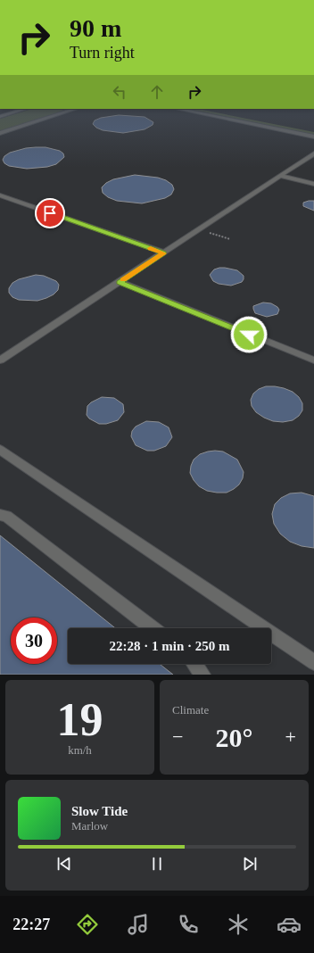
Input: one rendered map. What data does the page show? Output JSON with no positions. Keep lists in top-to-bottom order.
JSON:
{
  "page": {
    "turn": ["90 m", "Turn right"],
    "limit": "30",
    "trip": "22:28 · 1 min · 250 m",
    "tile": [
      ["19", "km/h"],
      "Climate"
    ],
    "heat": ["−", "20°", "+"],
    "song": ["Slow Tide", "Marlow"],
    "tabs": "22:27"
  }
}
